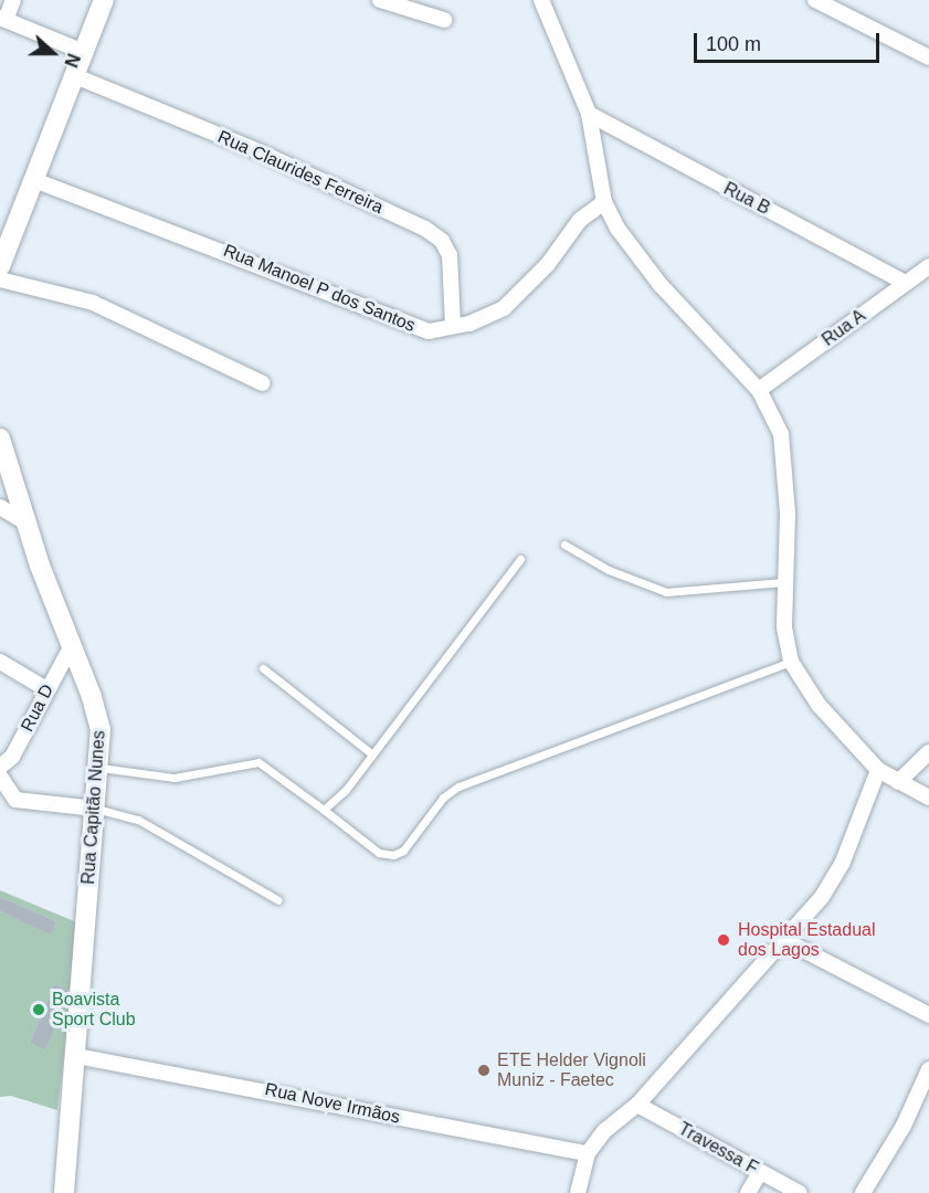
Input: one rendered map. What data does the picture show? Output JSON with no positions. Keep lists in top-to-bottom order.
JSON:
{
  "streets": {
    "street": [
      "Rua Claurides Ferreira",
      "Rua B",
      "Rua Manoel P dos Santos",
      "Rua A",
      "Rua D",
      "Rua Capitão Nunes",
      "Rua Nove Irmãos",
      "Travessa F"
    ]
  },
  "crossings": [
    ["Rua Claurides Ferreira", "Rua Manoel P dos Santos"],
    ["Rua B", "Rua A"],
    ["Rua D", "Rua Capitão Nunes"],
    ["Rua Capitão Nunes", "Rua Nove Irmãos"]
  ],
  "places": ["Hospital Estadual dos Lagos", "Boavista Sport Club", "ETE Helder Vignoli Muniz - Faetec"],
  "scale_bar": "100 m",
  "north": "right"
}
